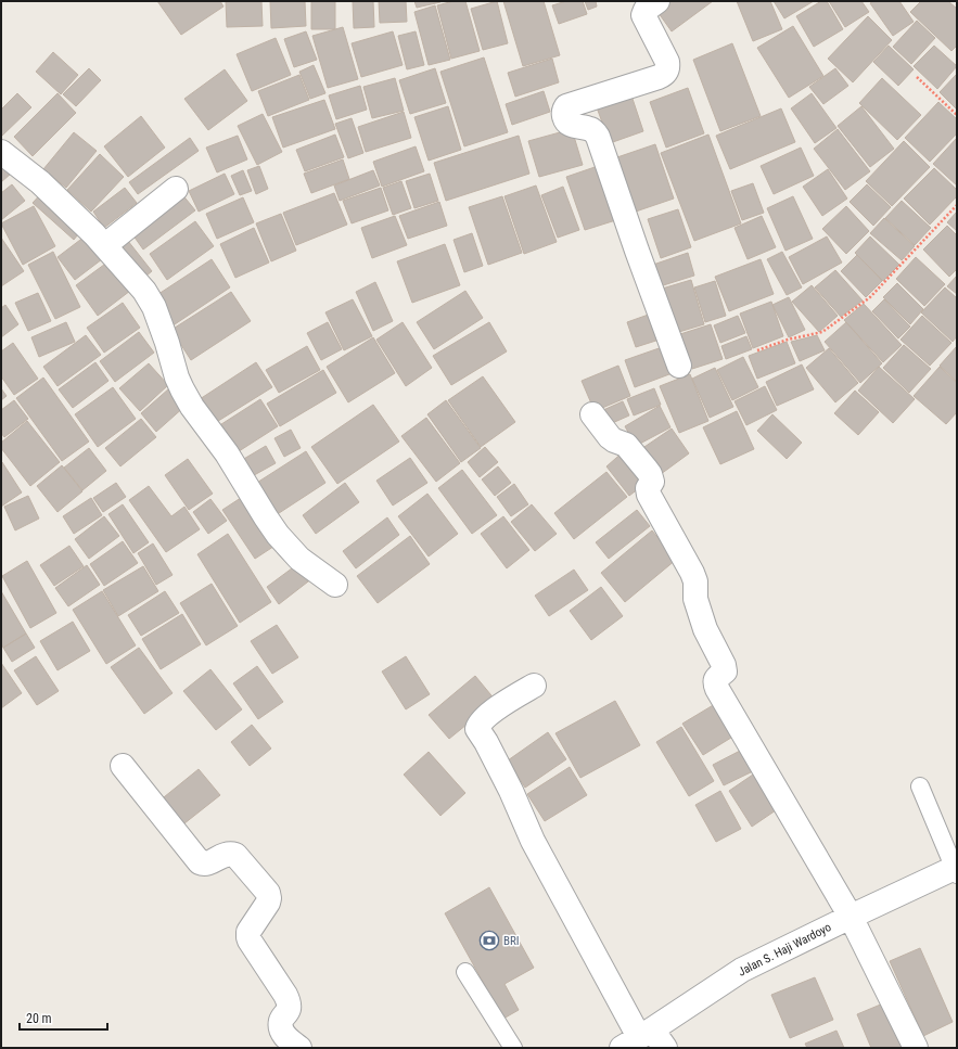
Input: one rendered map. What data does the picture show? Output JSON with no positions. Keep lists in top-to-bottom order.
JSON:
{
  "streets": {
    "street": ["Jalan S. Haji Wardoyo"]
  },
  "places": {
    "bank": ["BRI"]
  },
  "scale_bar": "20 m"
}
